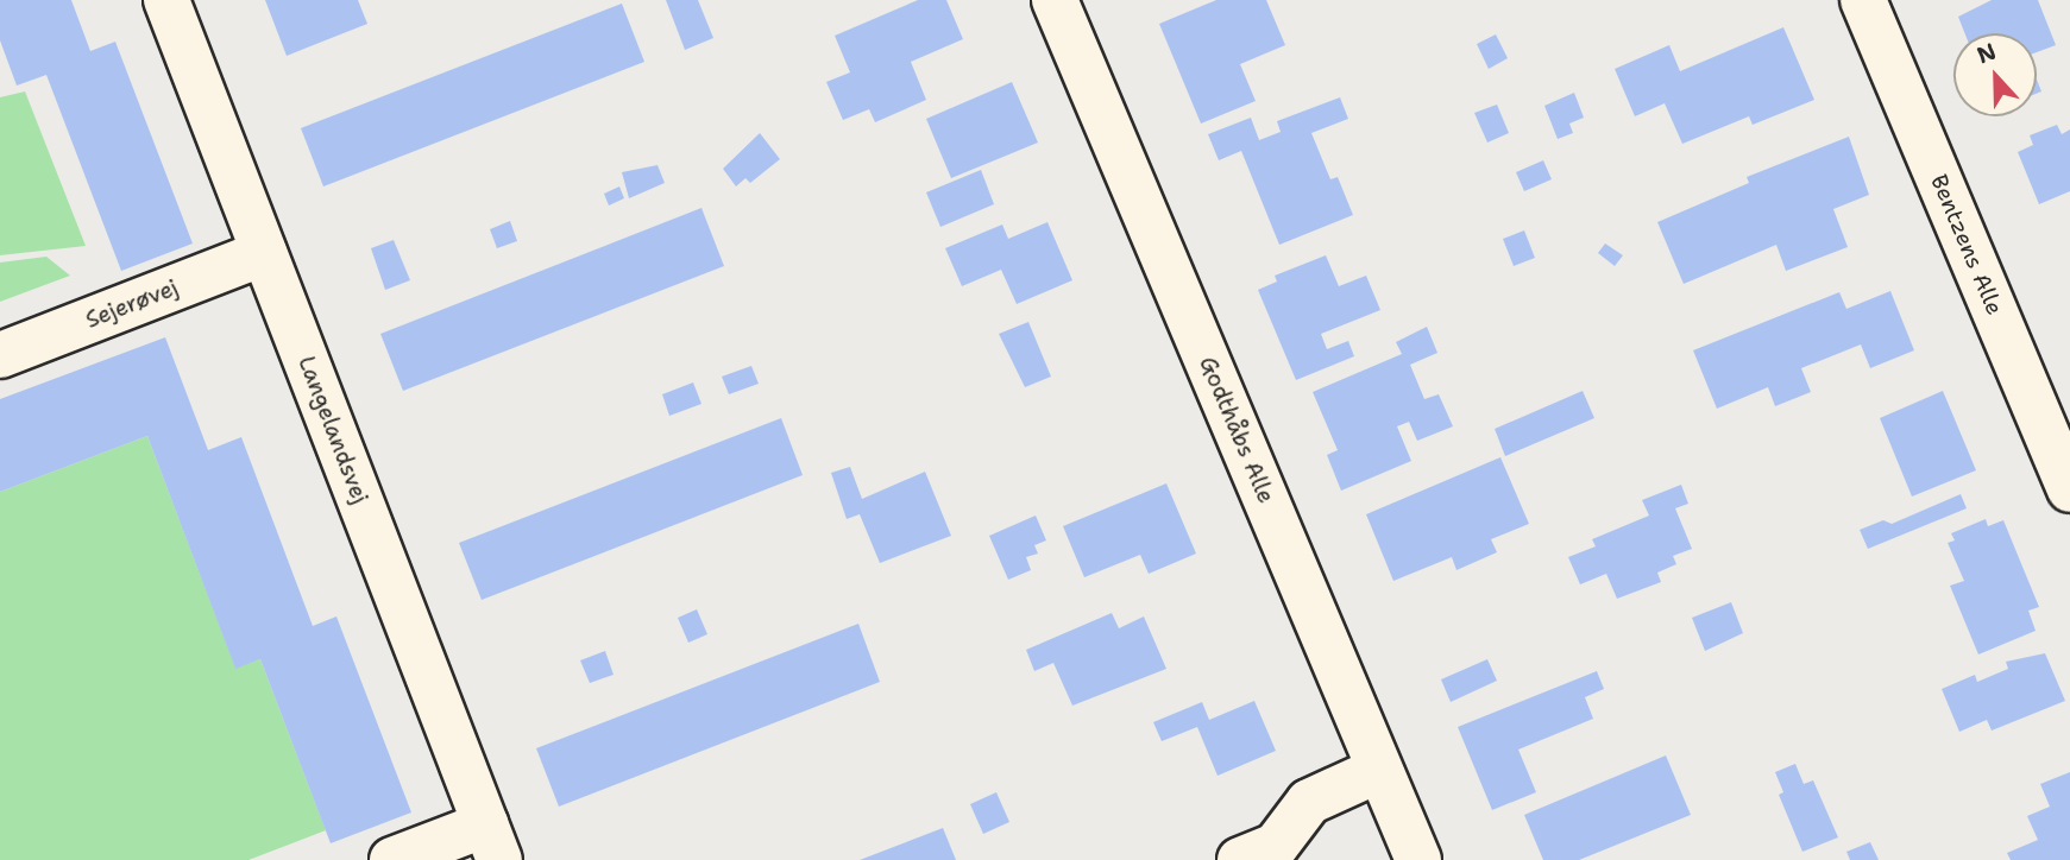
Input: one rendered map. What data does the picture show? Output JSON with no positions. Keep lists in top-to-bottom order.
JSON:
{
  "streets": {
    "street": [
      "Bentzens Alle",
      "Sejerøvej",
      "Langelandsvej",
      "Godthåbs Alle"
    ]
  },
  "crossings": [
    ["Sejerøvej", "Langelandsvej"]
  ],
  "north": "top"
}
